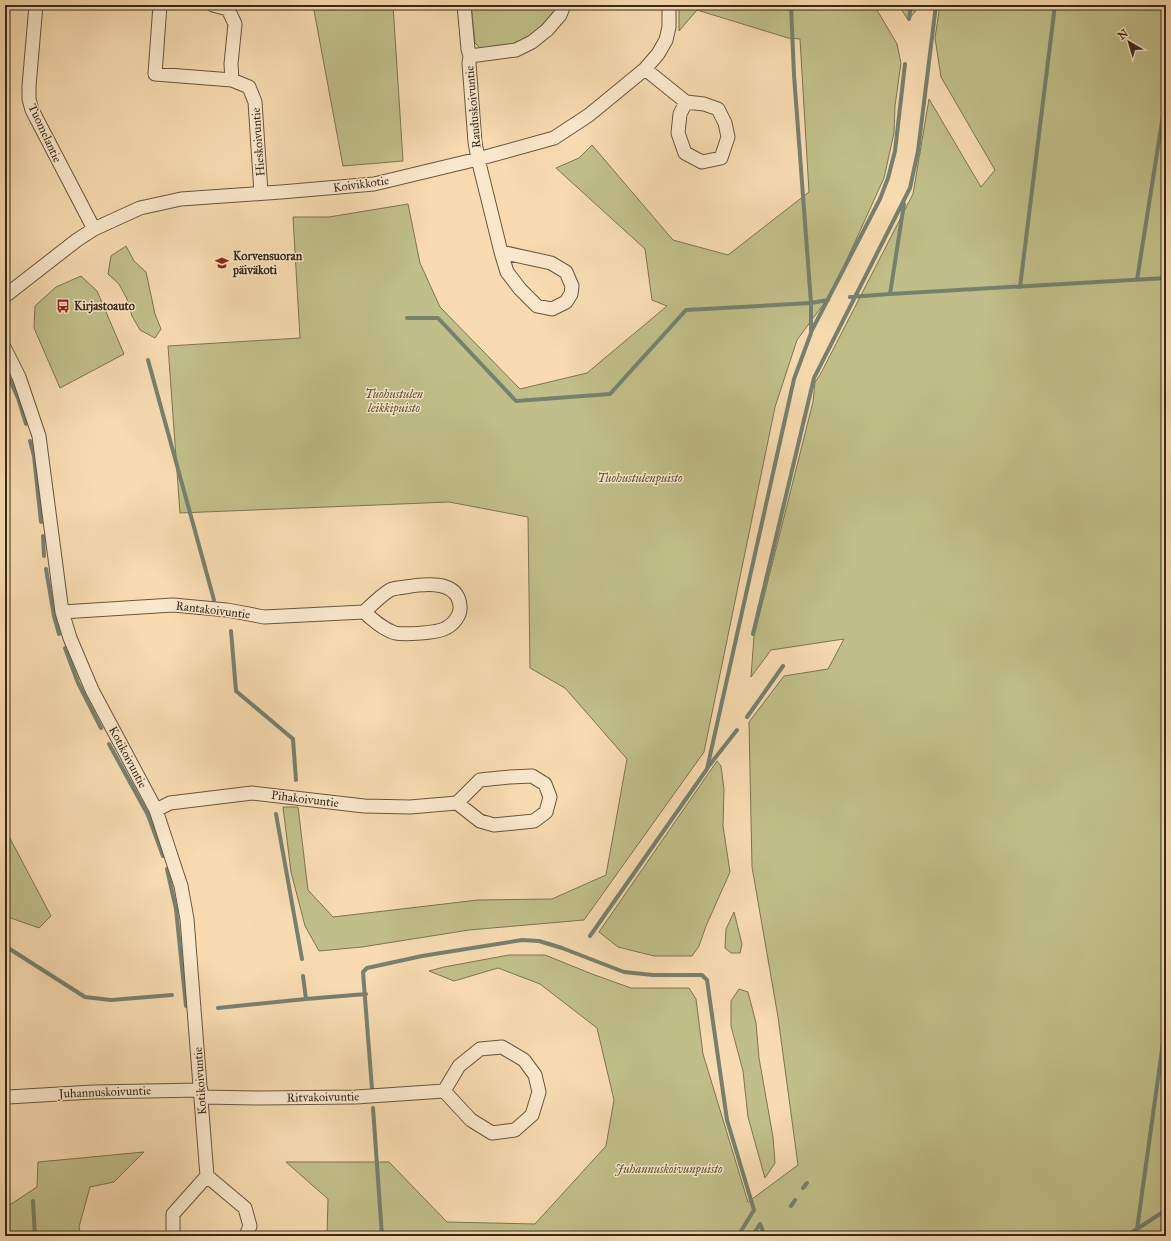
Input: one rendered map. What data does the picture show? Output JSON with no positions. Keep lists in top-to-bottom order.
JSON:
{
  "streets": {
    "street": [
      "Rauduskoivuntie",
      "Tuomelantie",
      "Hieskoivuntie",
      "Koivikkotie",
      "Rantakoivuntie",
      "Kotikoivuntie",
      "Pihakoivuntie",
      "Juhannuskoivuntie",
      "Ritvakoivuntie"
    ]
  },
  "crossings": [
    ["Rauduskoivuntie", "Koivikkotie"],
    ["Tuomelantie", "Koivikkotie"],
    ["Hieskoivuntie", "Koivikkotie"],
    ["Rantakoivuntie", "Kotikoivuntie"],
    ["Kotikoivuntie", "Pihakoivuntie"],
    ["Kotikoivuntie", "Juhannuskoivuntie"],
    ["Kotikoivuntie", "Ritvakoivuntie"],
    ["Juhannuskoivuntie", "Ritvakoivuntie"]
  ],
  "parks": ["Tuohustulen leikkipuisto", "Tuohustulenpuisto", "Juhannuskoivunpuisto"],
  "places": {
    "school or university": ["Korvensuoran päiväkoti"],
    "bus stop": ["Kirjastoauto"]
  },
  "north": "top left"
}
